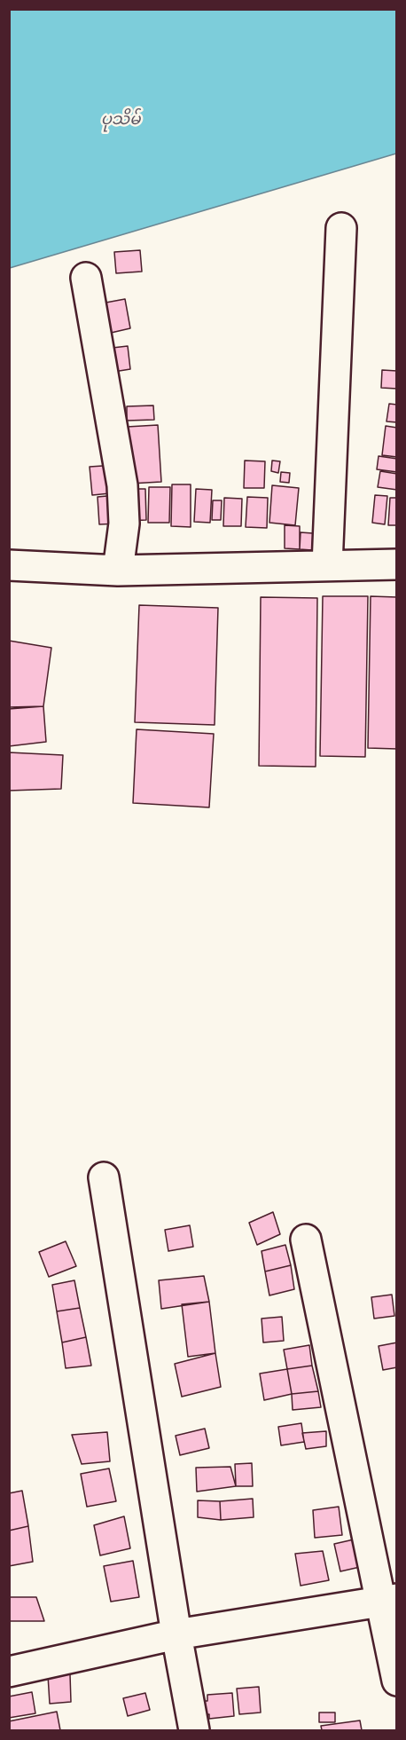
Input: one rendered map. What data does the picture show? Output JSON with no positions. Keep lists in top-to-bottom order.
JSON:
{
  "water": ["ပုသိမ်"]
}
